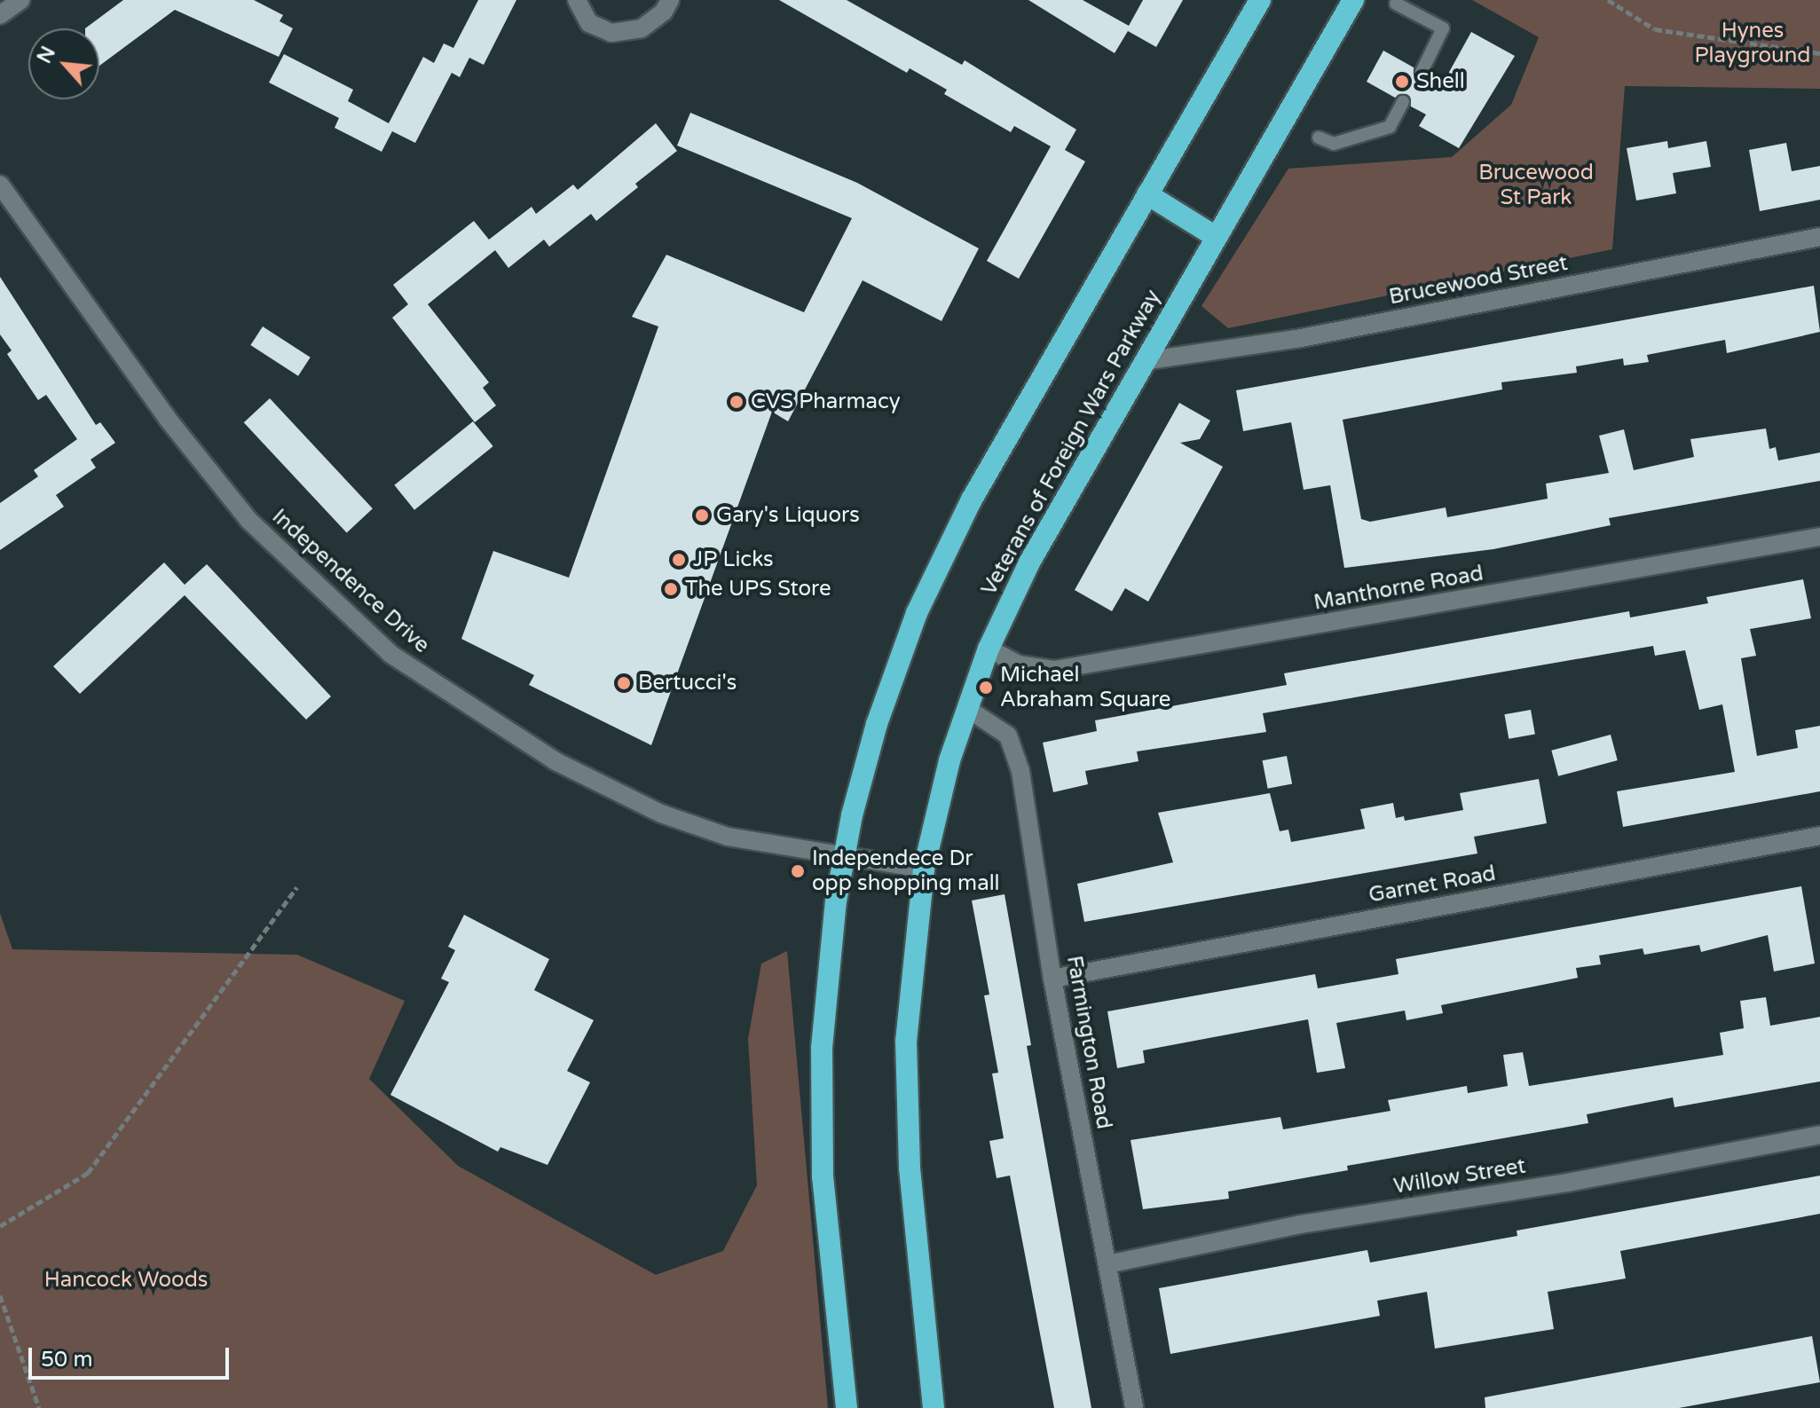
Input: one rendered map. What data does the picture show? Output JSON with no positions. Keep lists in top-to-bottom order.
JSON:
{
  "streets": {
    "highway": ["Veterans of Foreign Wars Parkway"],
    "street": [
      "Brucewood Street",
      "Independence Drive",
      "Manthorne Road",
      "Garnet Road",
      "Farmington Road",
      "Willow Street"
    ]
  },
  "crossings": [
    ["Brucewood Street", "Veterans of Foreign Wars Parkway"],
    ["Veterans of Foreign Wars Parkway", "Independence Drive"],
    ["Veterans of Foreign Wars Parkway", "Manthorne Road"],
    ["Veterans of Foreign Wars Parkway", "Farmington Road"],
    ["Garnet Road", "Farmington Road"],
    ["Farmington Road", "Willow Street"]
  ],
  "parks": ["Hynes Playground", "Brucewood St Park", "Hancock Woods"],
  "places": [
    "Shell",
    "CVS Pharmacy",
    "Gary's Liquors",
    "JP Licks",
    "The UPS Store",
    "Bertucci's",
    "Michael Abraham Square",
    "Independece Dr opp shopping mall"
  ],
  "scale_bar": "50 m",
  "north": "top left"
}
